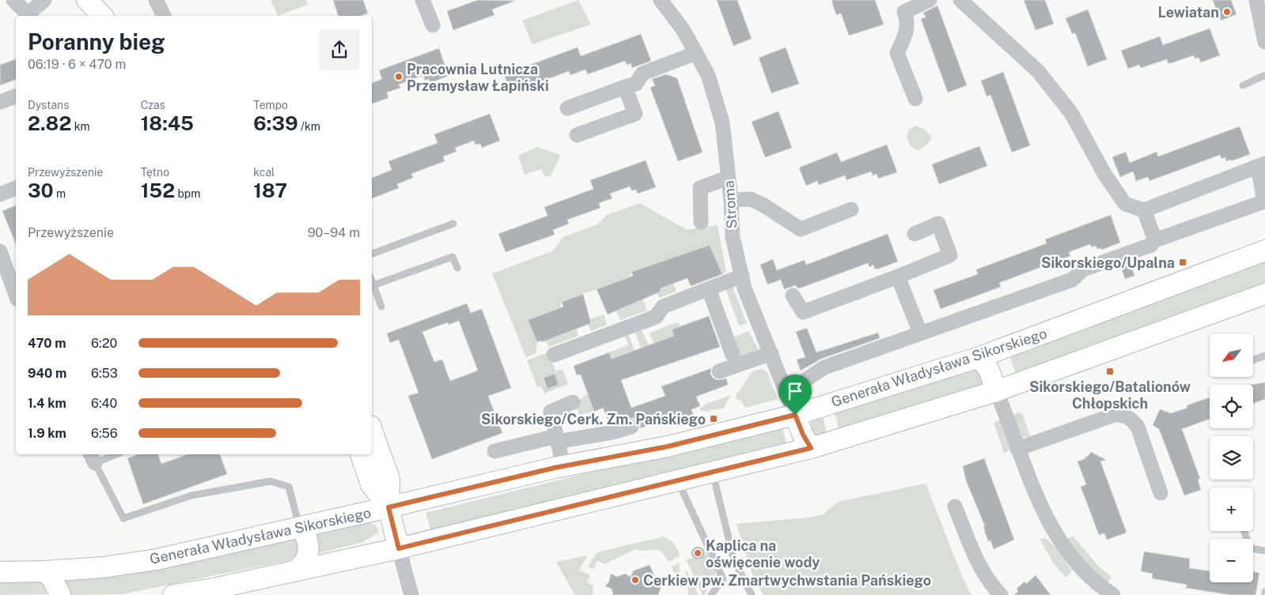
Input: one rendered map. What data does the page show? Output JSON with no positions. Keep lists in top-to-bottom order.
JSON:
{
  "streets": {
    "main road": ["Generała Władysława Sikorskiego"],
    "street": ["Stroma"]
  },
  "crossings": [
    ["Stroma", "Generała Władysława Sikorskiego"]
  ],
  "places": {
    "other": [
      "Lewiatan",
      "Pracownia Lutnicza Przemysław Łapiński",
      "Kaplica na oświęcenie wody",
      "Cerkiew pw. Zmartwychwstania Pańskiego"
    ],
    "transit": ["Sikorskiego/Upalna", "Sikorskiego/Batalionów Chłopskich", "Sikorskiego/Cerk. Zm. Pańskiego"]
  },
  "north": "bottom left",
  "page": {
    "heading": ["Poranny bieg", "06:19 · 6 × 470 m"],
    "stats": [
      ["Dystans", "2.82 km"],
      ["Czas", "18:45"],
      ["Tempo", "6:39 /km"],
      ["Przewyższenie", "30 m"],
      ["Tętno", "152 bpm"],
      ["kcal", "187"]
    ],
    "chart": ["Przewyższenie", "90–94 m"],
    "list": [
      {
        "name": "470 m",
        "note": "6:20"
      },
      {
        "name": "940 m",
        "note": "6:53"
      },
      {
        "name": "1.4 km",
        "note": "6:40"
      },
      {
        "name": "1.9 km",
        "note": "6:56"
      }
    ],
    "map_buttons": ["+", "−"]
  }
}
